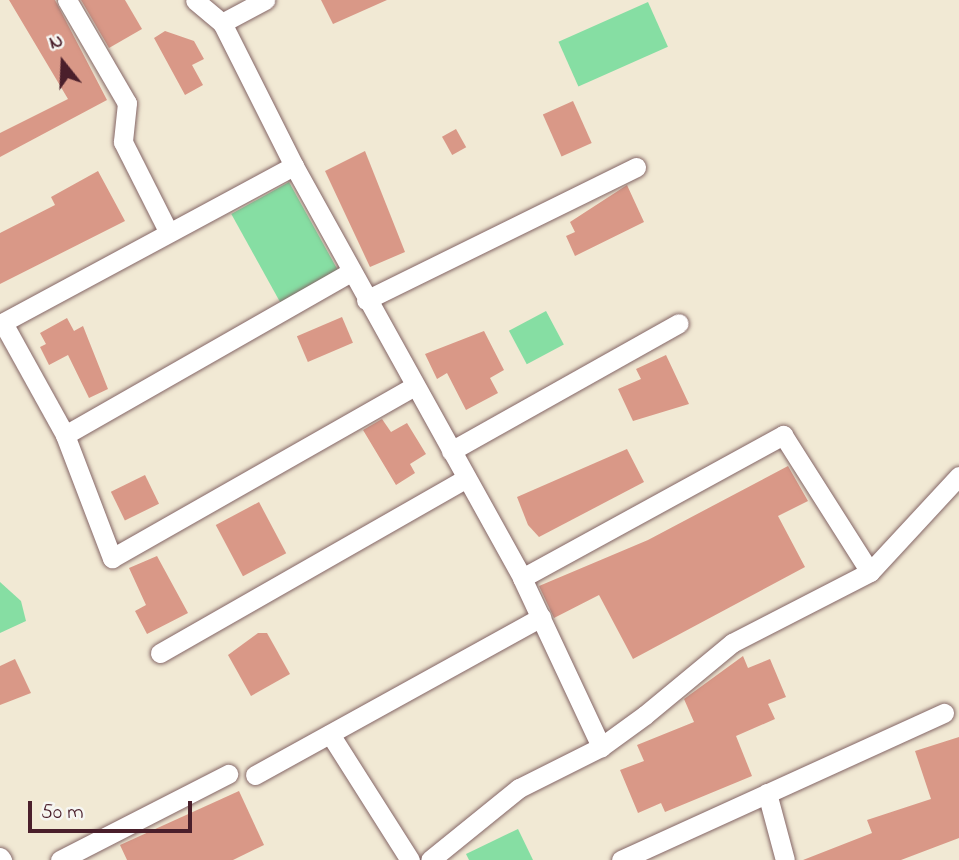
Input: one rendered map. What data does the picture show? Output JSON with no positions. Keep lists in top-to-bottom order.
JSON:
{
  "scale_bar": "50 m",
  "north": "top"
}
